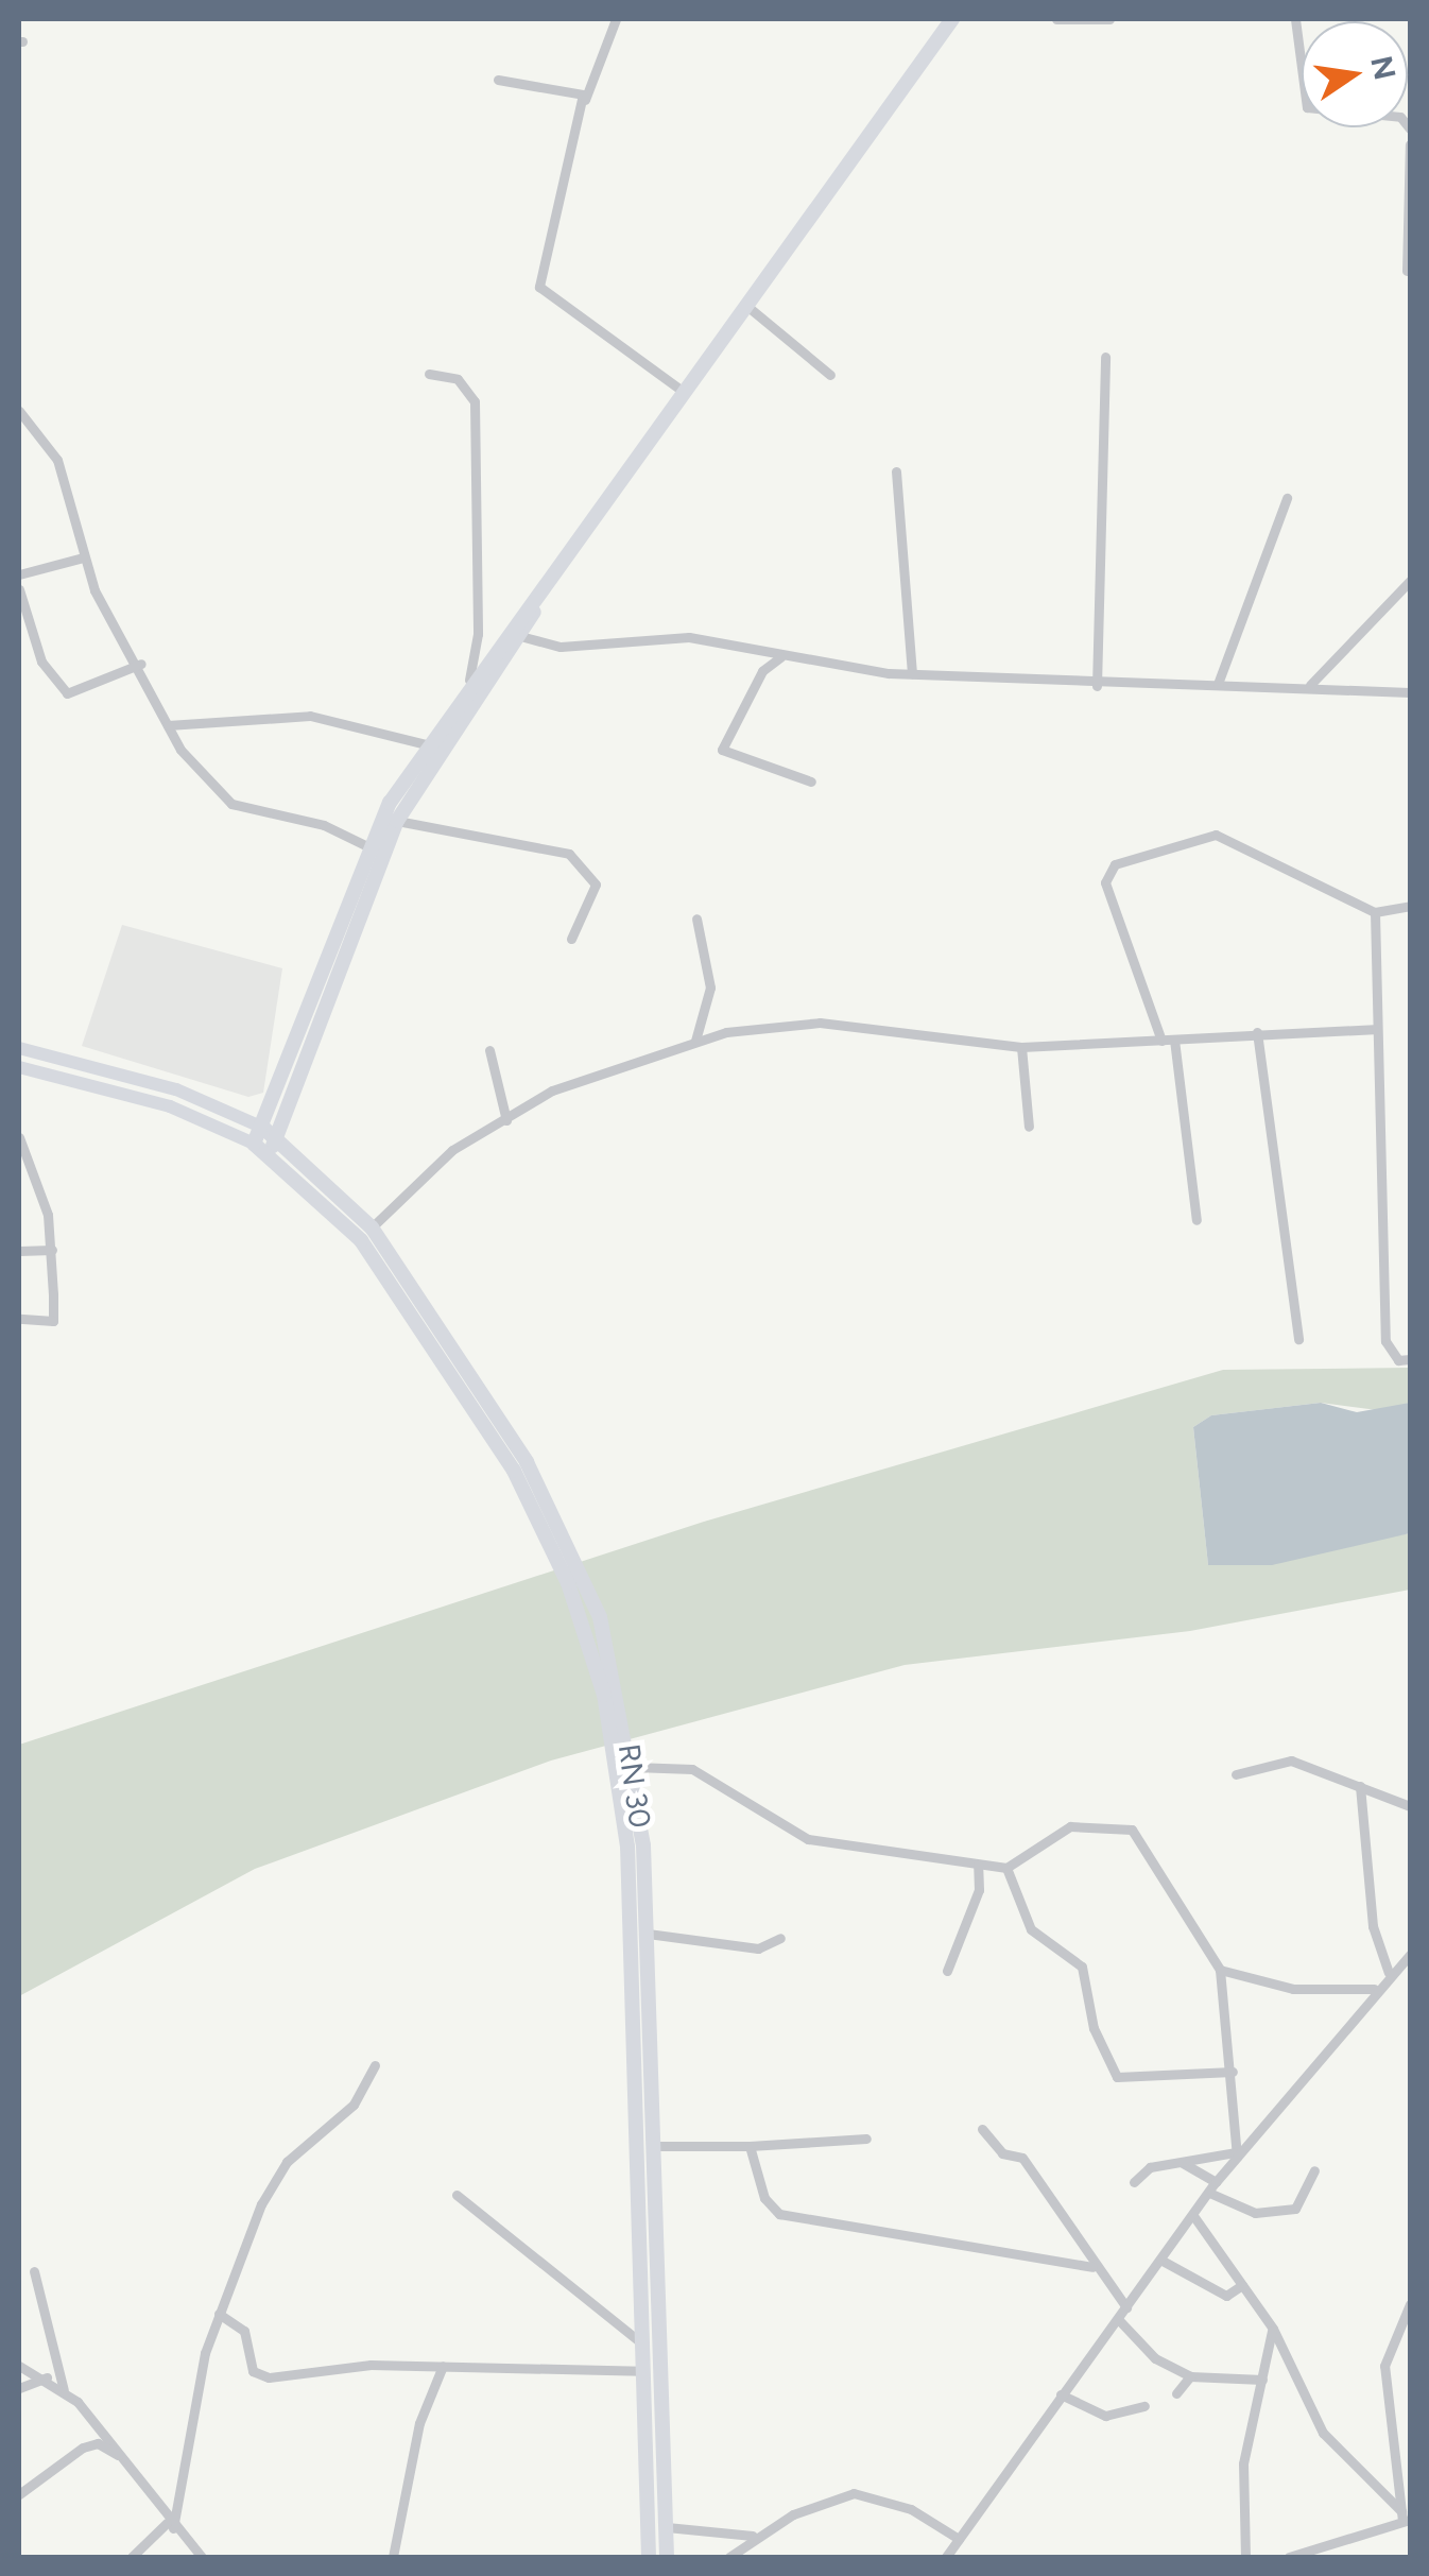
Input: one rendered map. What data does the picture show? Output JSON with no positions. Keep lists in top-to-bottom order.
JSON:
{
  "streets": {
    "main road": ["RN 30"]
  },
  "north": "right"
}
